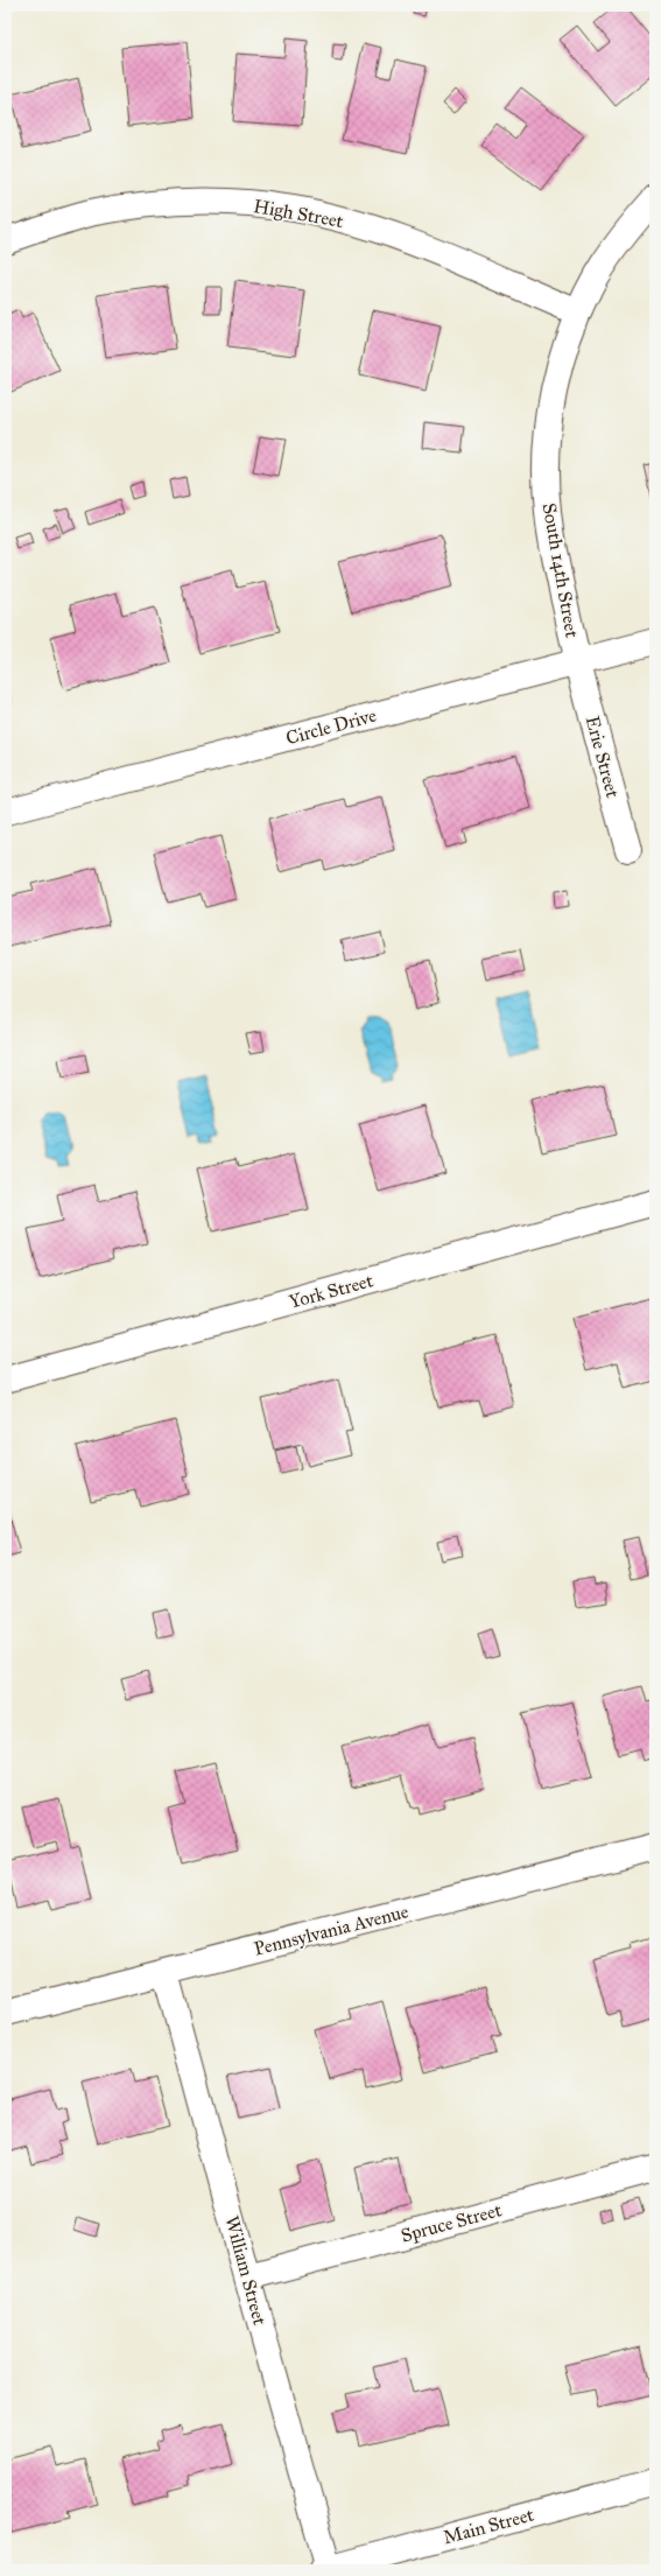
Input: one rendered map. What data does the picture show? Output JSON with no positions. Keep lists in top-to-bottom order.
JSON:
{
  "streets": {
    "street": [
      "High Street",
      "South 14th Street",
      "Circle Drive",
      "Erie Street",
      "York Street",
      "Pennsylvania Avenue",
      "Spruce Street",
      "William Street",
      "Main Street"
    ]
  },
  "crossings": [
    ["High Street", "South 14th Street"],
    ["South 14th Street", "Circle Drive"],
    ["South 14th Street", "Erie Street"],
    ["Circle Drive", "Erie Street"],
    ["Pennsylvania Avenue", "William Street"],
    ["Spruce Street", "William Street"],
    ["William Street", "Main Street"]
  ]
}
